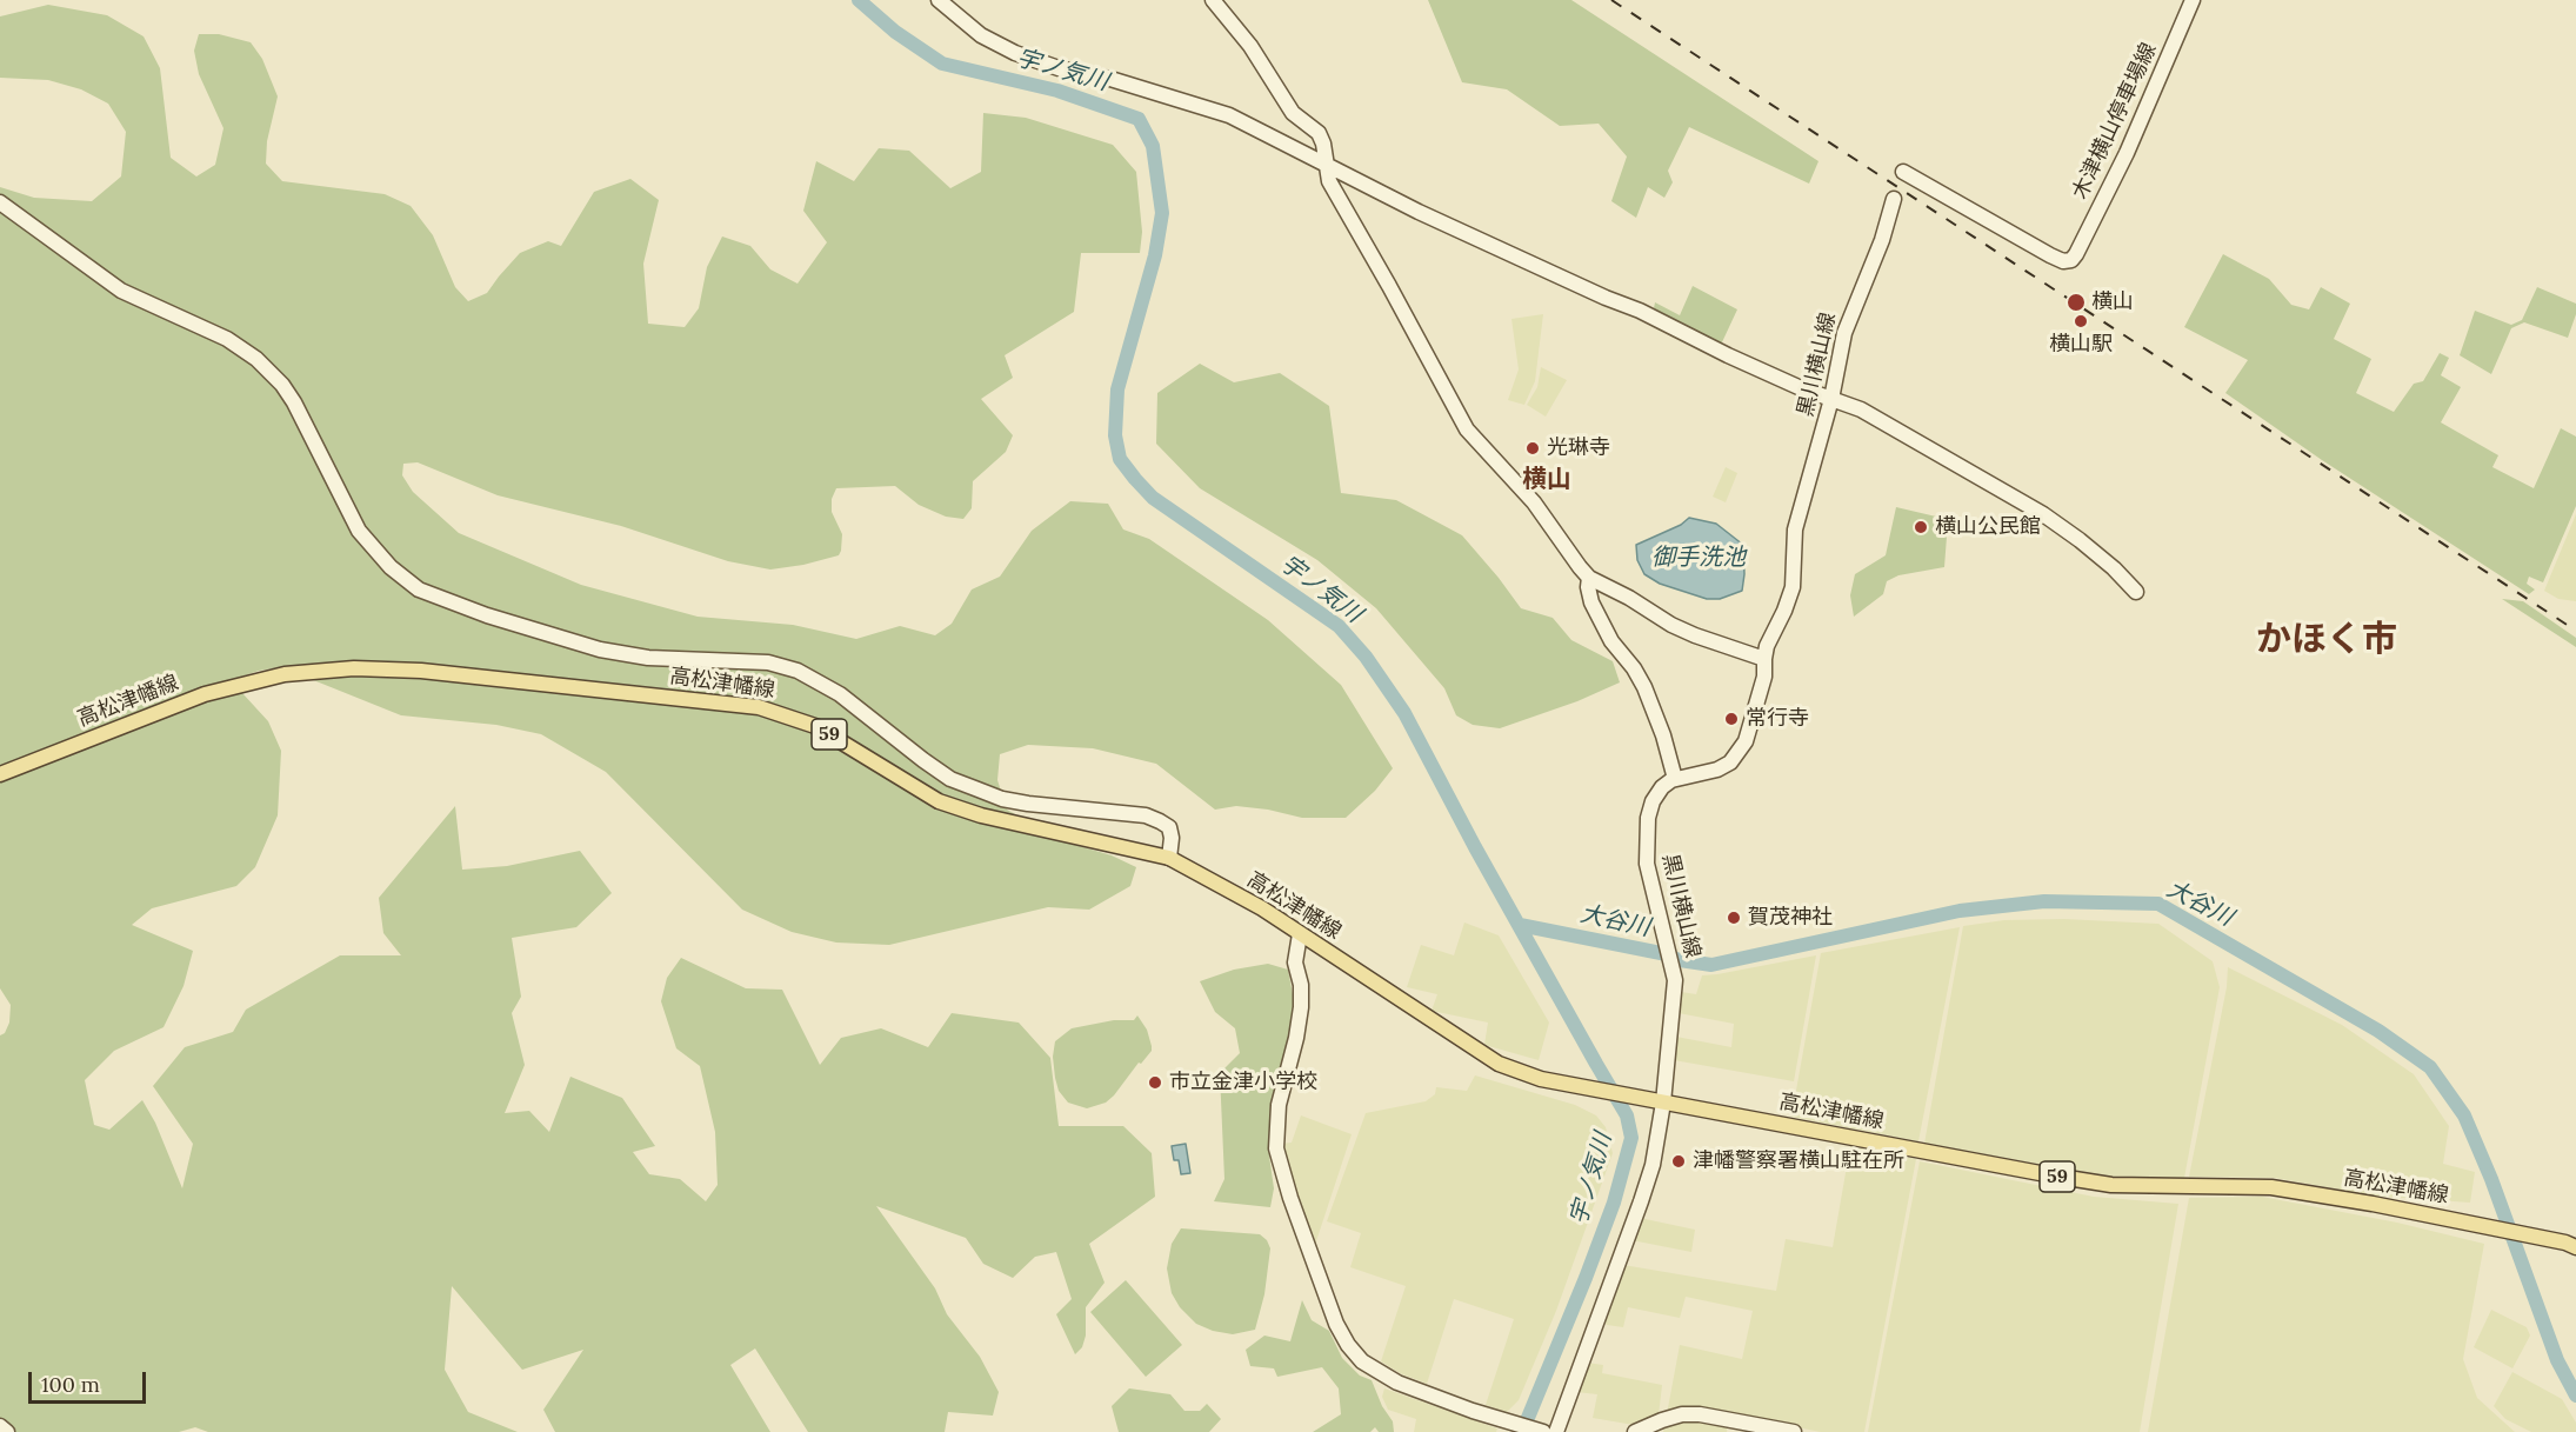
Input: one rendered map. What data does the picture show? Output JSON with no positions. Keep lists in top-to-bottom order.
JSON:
{
  "streets": {
    "main road": ["高松津幡線", "59"],
    "street": ["木津横山停車場線", "黒川横山線"]
  },
  "crossings": [
    ["黒川横山線", "高松津幡線"]
  ],
  "districts": ["横山", "かほく市"],
  "water": ["宇ノ気川", "御手洗池", "大谷川"],
  "places": [
    "横山",
    "横山駅",
    "光琳寺",
    "横山公民館",
    "常行寺",
    "賀茂神社",
    "市立金津小学校",
    "津幡警察署横山駐在所"
  ],
  "scale_bar": "100 m"
}
